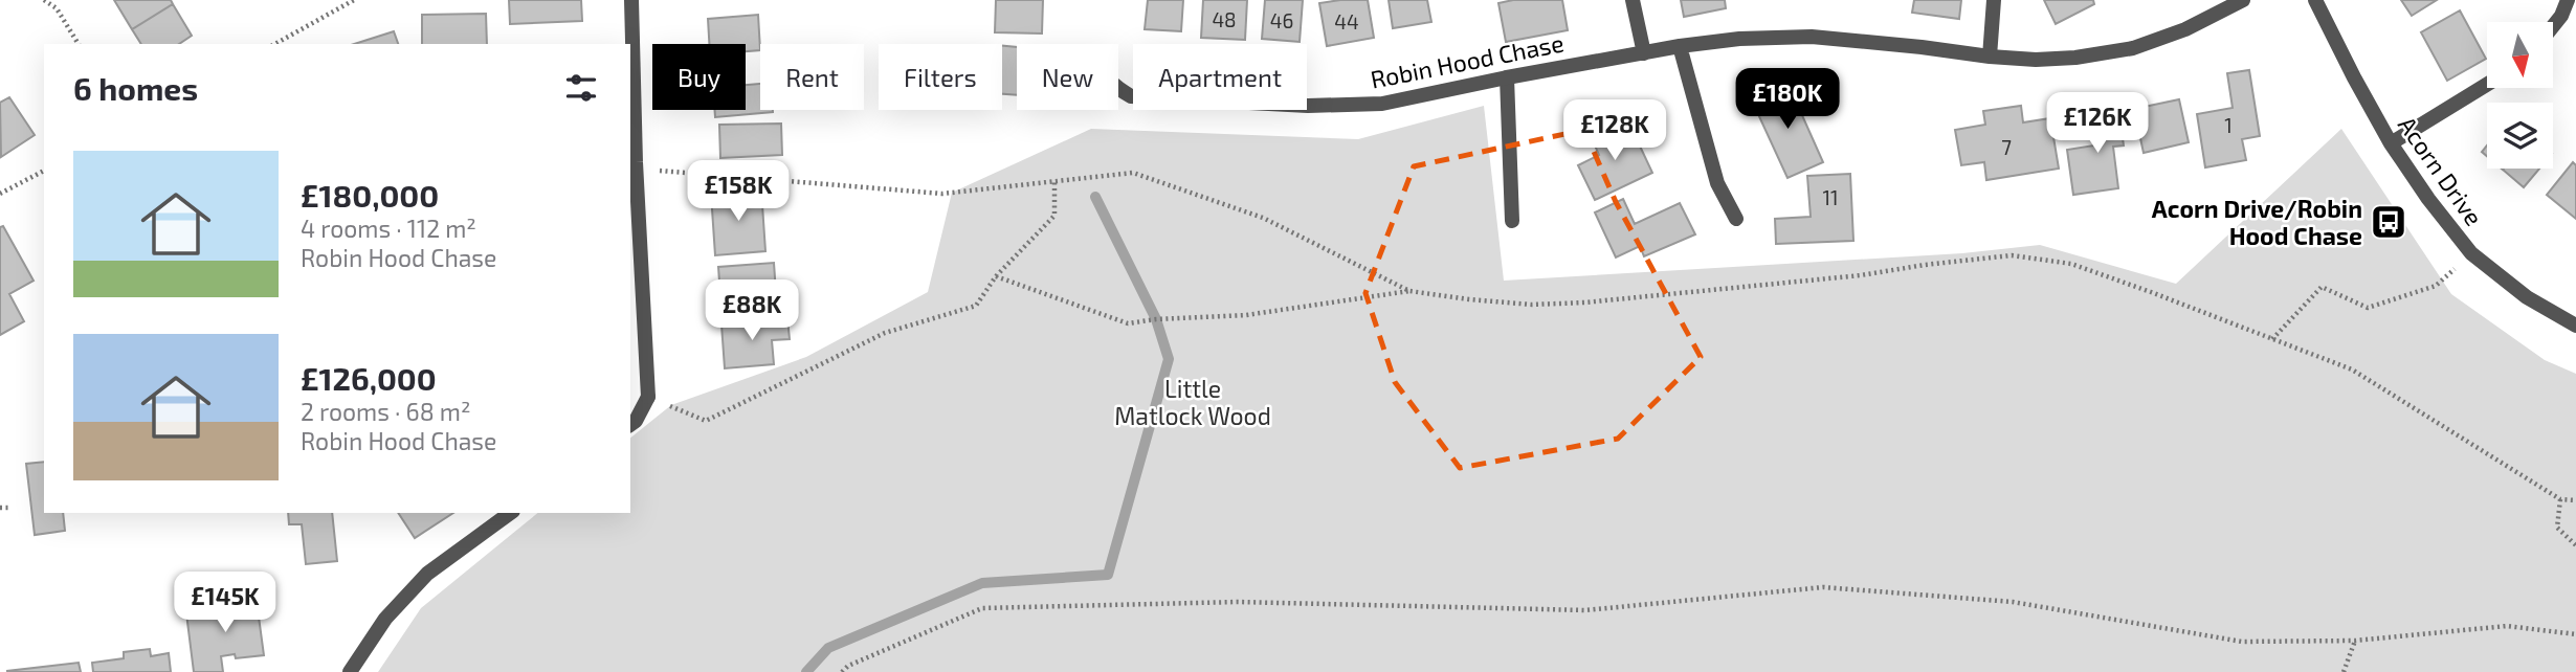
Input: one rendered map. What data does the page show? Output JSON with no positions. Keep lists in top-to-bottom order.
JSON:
{
  "streets": {
    "street": ["Robin Hood Chase", "Acorn Drive"]
  },
  "parks": ["Little Matlock Wood"],
  "places": {
    "bus stop": ["Acorn Drive/Robin Hood Chase"]
  },
  "house_numbers": [
    "48",
    "46",
    "44",
    "1",
    "7",
    "11"
  ],
  "north": "bottom",
  "page": {
    "chip": [
      "Buy",
      "Rent",
      "Filters",
      "New",
      "Apartment"
    ],
    "heading": "6 homes",
    "price": [
      "£180K",
      "£126K",
      "£128K",
      "£158K",
      "£88K",
      "£145K"
    ],
    "list": [
      {
        "name": "£180,000",
        "note": "4 rooms · 112 m² · Robin Hood Chase"
      },
      {
        "name": "£126,000",
        "note": "2 rooms · 68 m² · Robin Hood Chase"
      }
    ]
  }
}
